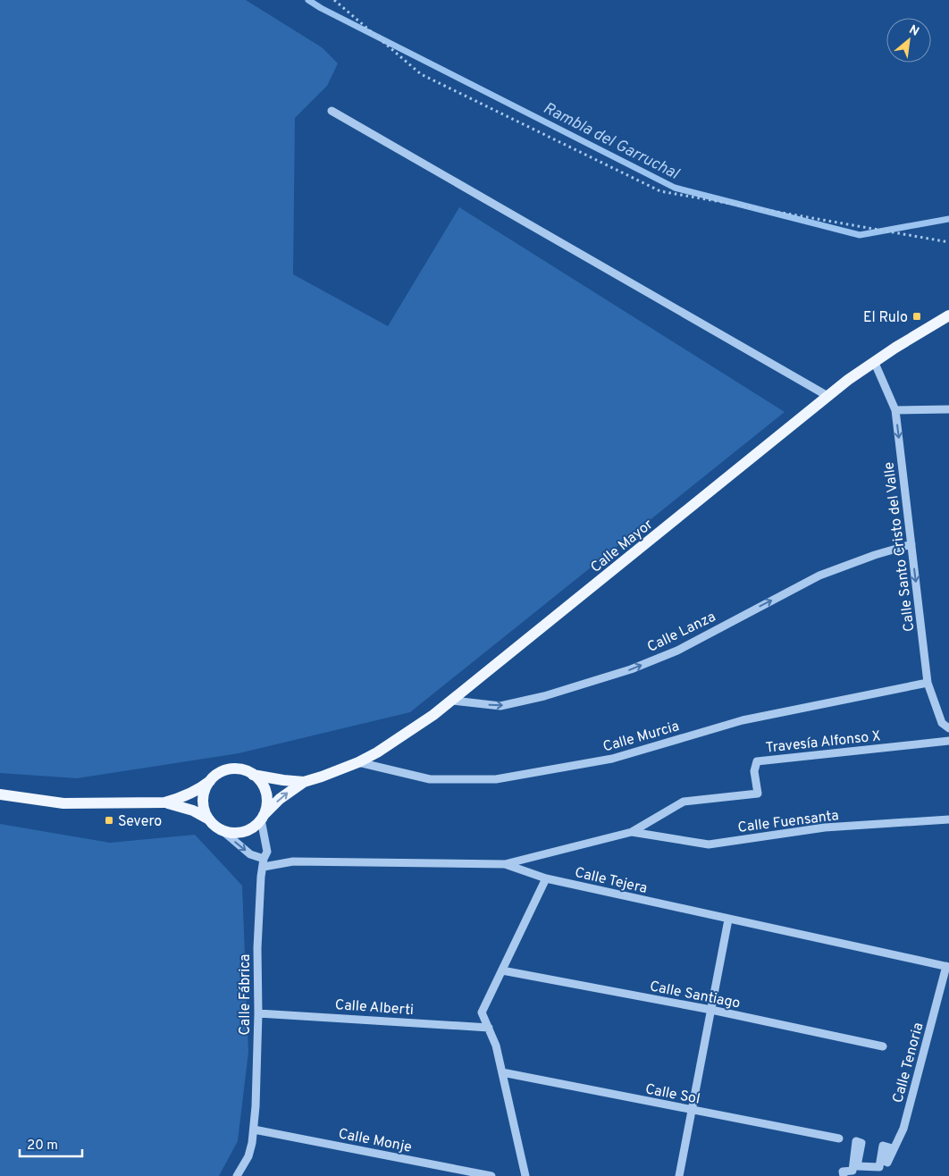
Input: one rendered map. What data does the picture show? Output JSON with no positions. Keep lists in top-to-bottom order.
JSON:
{
  "streets": {
    "main road": ["Calle Mayor"],
    "street": [
      "Calle Santo Cristo del Valle",
      "Calle Lanza",
      "Calle Murcia",
      "Travesía Alfonso X",
      "Calle Fuensanta",
      "Calle Tejera",
      "Calle Santiago",
      "Calle Fábrica",
      "Calle Alberti",
      "Calle Tenoria",
      "Calle Sol",
      "Calle Monje"
    ]
  },
  "crossings": [
    ["Calle Mayor", "Calle Santo Cristo del Valle"],
    ["Calle Mayor", "Calle Lanza"],
    ["Calle Mayor", "Calle Murcia"],
    ["Calle Mayor", "Calle Fábrica"],
    ["Calle Santo Cristo del Valle", "Calle Lanza"],
    ["Calle Santo Cristo del Valle", "Calle Murcia"],
    ["Travesía Alfonso X", "Calle Fuensanta"],
    ["Travesía Alfonso X", "Calle Tejera"],
    ["Calle Tejera", "Calle Fábrica"],
    ["Calle Tejera", "Calle Tenoria"],
    ["Calle Fábrica", "Calle Alberti"],
    ["Calle Fábrica", "Calle Monje"]
  ],
  "one_way": ["Calle Santo Cristo del Valle", "Calle Lanza"],
  "water": ["Rambla del Garruchal"],
  "places": {
    "transit": ["El Rulo", "Severo"]
  },
  "scale_bar": "20 m",
  "north": "top right"
}
